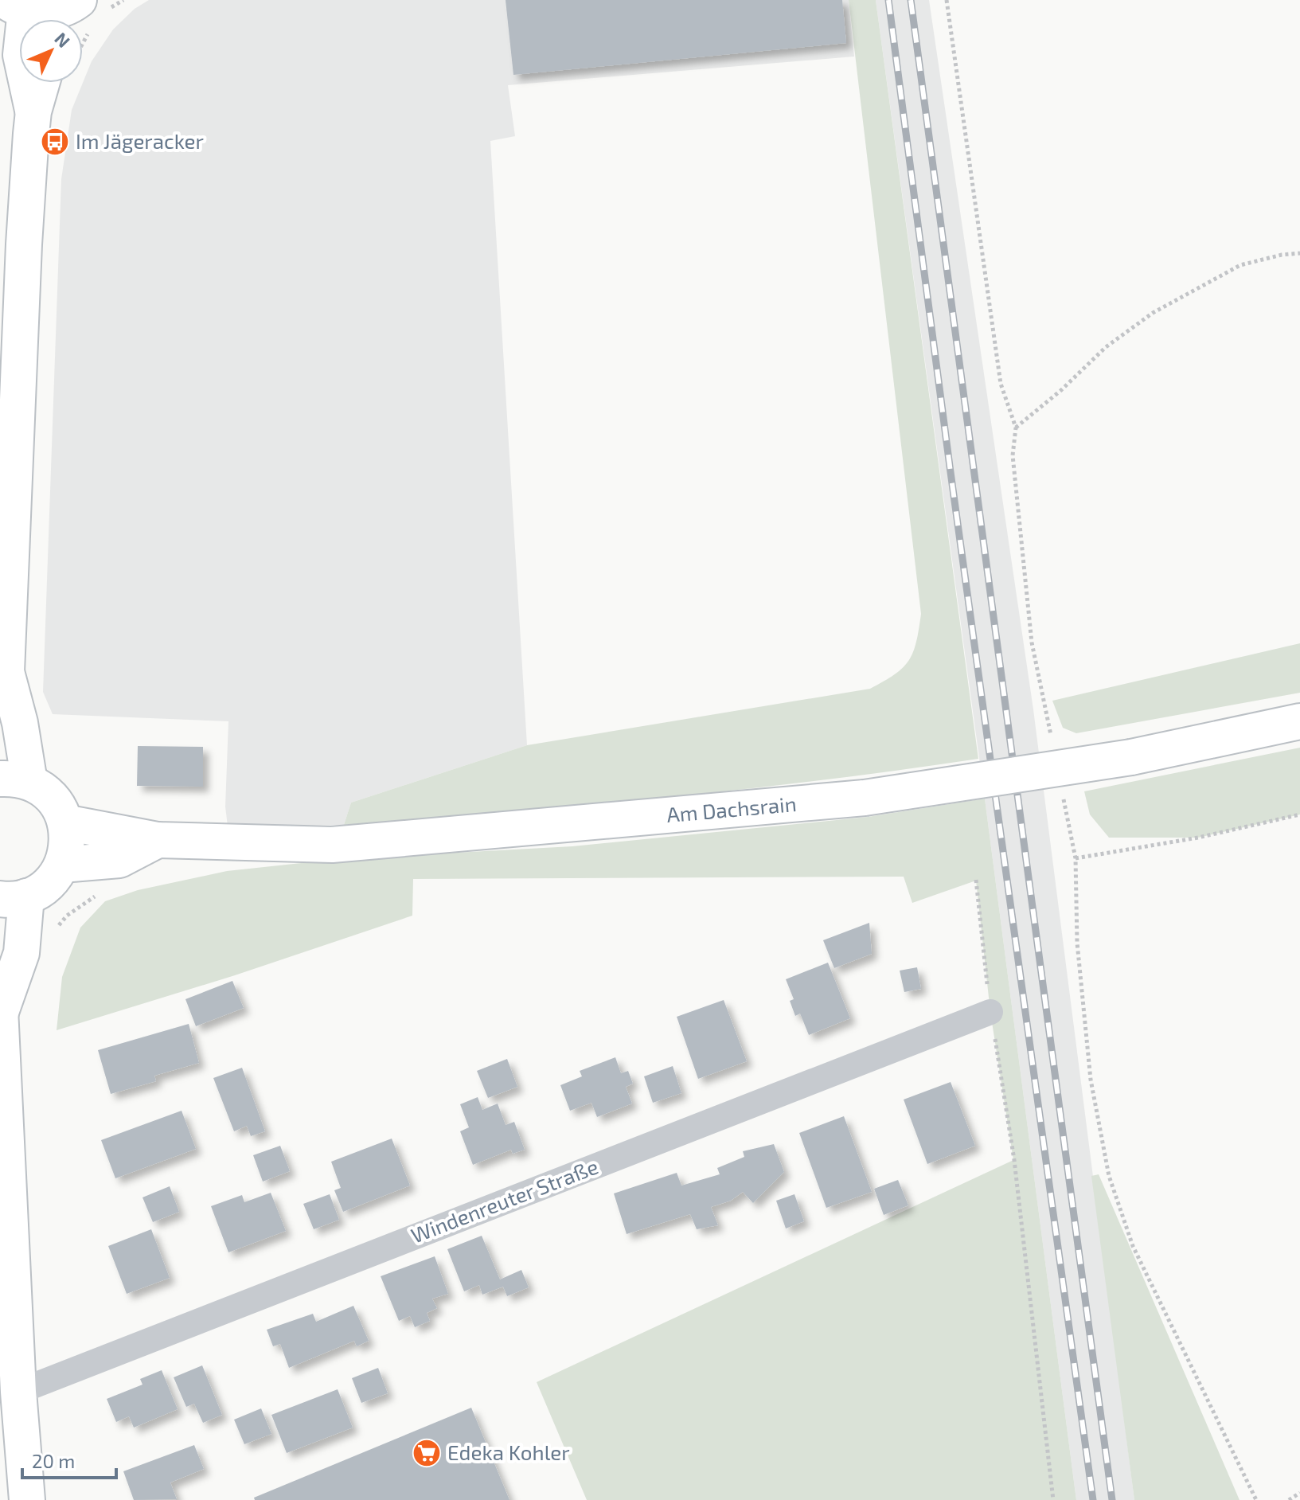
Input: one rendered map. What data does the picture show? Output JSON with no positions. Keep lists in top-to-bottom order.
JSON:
{
  "streets": {
    "main road": ["Am Dachsrain"],
    "street": ["Windenreuter Straße"]
  },
  "places": {
    "bus stop": ["Im Jägeracker"],
    "supermarket": ["Edeka Kohler"]
  },
  "scale_bar": "20 m",
  "north": "top right"
}
